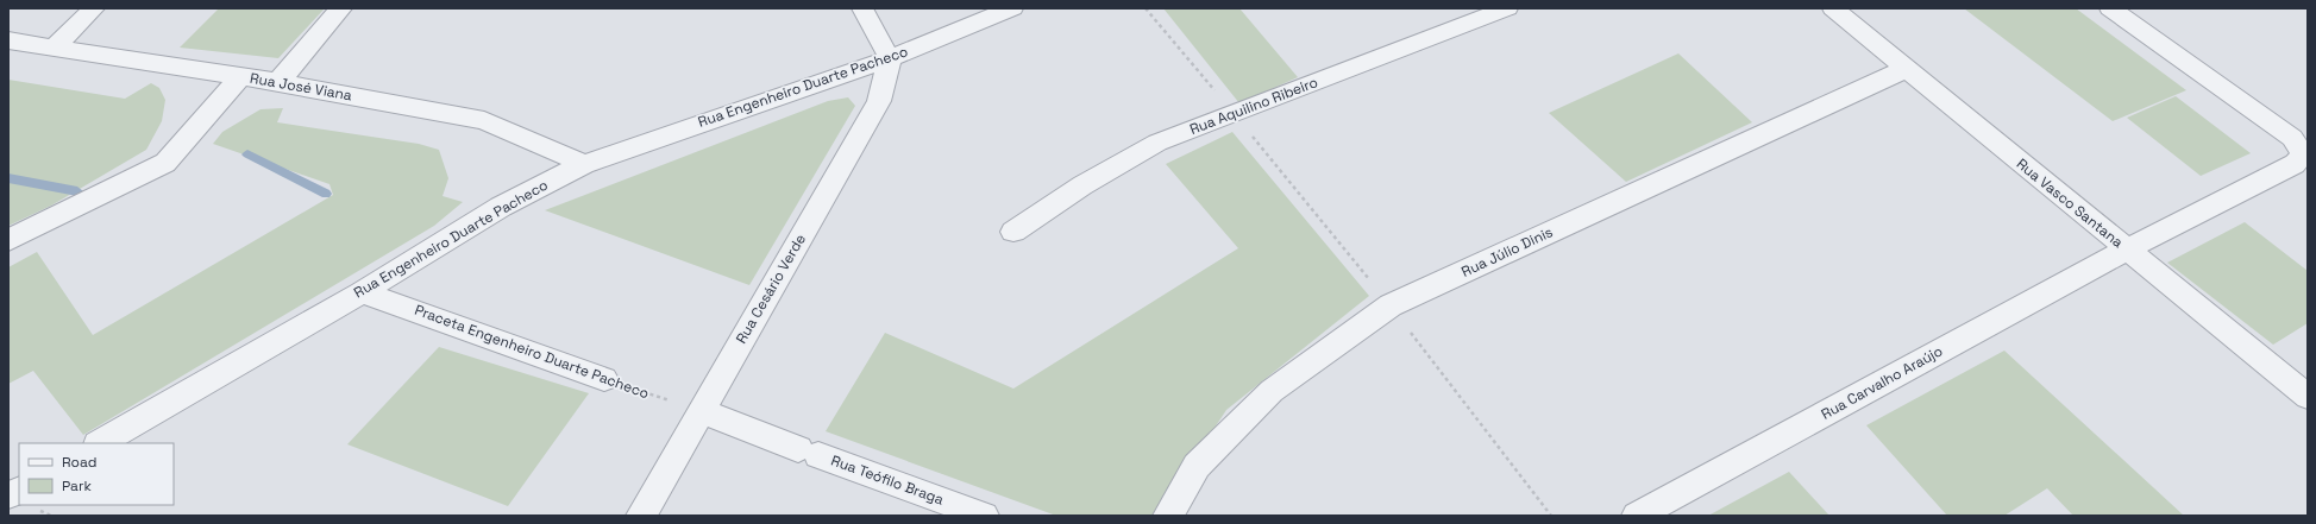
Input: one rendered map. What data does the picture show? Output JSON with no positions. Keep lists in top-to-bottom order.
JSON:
{
  "streets": {
    "street": [
      "Rua José Viana",
      "Rua Engenheiro Duarte Pacheco",
      "Rua Aquilino Ribeiro",
      "Rua Vasco Santana",
      "Rua Júlio Dinis",
      "Rua Cesário Verde",
      "Praceta Engenheiro Duarte Pacheco",
      "Rua Carvalho Araújo",
      "Rua Teófilo Braga"
    ]
  },
  "crossings": [
    ["Rua José Viana", "Rua Engenheiro Duarte Pacheco"],
    ["Rua Engenheiro Duarte Pacheco", "Rua Cesário Verde"],
    ["Rua Engenheiro Duarte Pacheco", "Praceta Engenheiro Duarte Pacheco"],
    ["Rua Vasco Santana", "Rua Júlio Dinis"],
    ["Rua Vasco Santana", "Rua Carvalho Araújo"],
    ["Rua Cesário Verde", "Praceta Engenheiro Duarte Pacheco"],
    ["Rua Cesário Verde", "Rua Teófilo Braga"],
    ["Praceta Engenheiro Duarte Pacheco", "Rua Teófilo Braga"]
  ],
  "legend": ["Road", "Park"]
}
